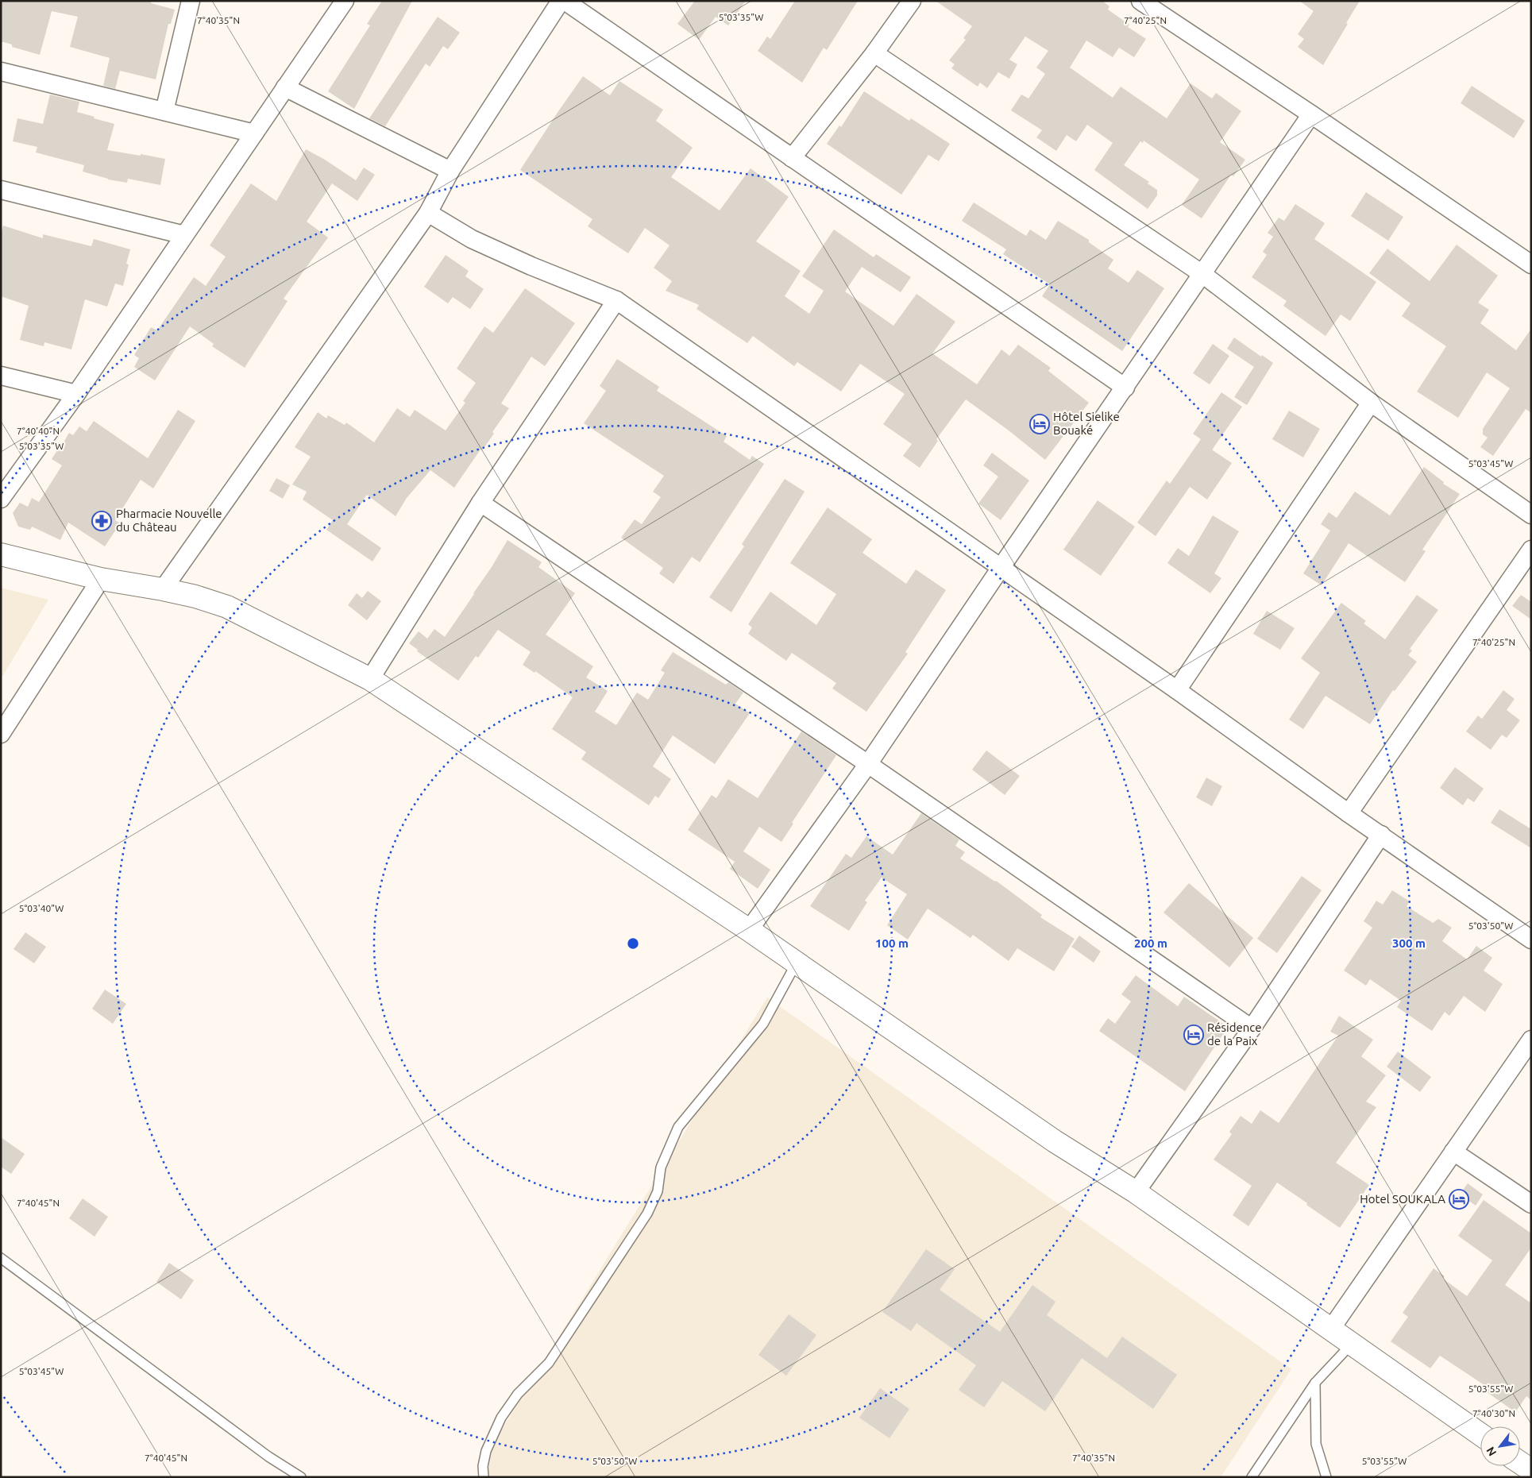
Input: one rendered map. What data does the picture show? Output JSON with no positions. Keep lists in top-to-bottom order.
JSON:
{
  "places": {
    "hotel": ["Hôtel Sielike Bouaké", "Résidence de la Paix", "Hotel SOUKALA"],
    "pharmacy": ["Pharmacie Nouvelle du Château"]
  },
  "north": "bottom left",
  "coordinates": [
    "5°03'35\"W",
    "7°40'25\"N",
    "7°40'35\"N",
    "7°40'40\"N",
    "5°03'45\"W",
    "5°03'40\"W",
    "5°03'50\"W",
    "7°40'45\"N",
    "5°03'55\"W",
    "7°40'30\"N"
  ],
  "rings": ["100 m", "200 m", "300 m"]
}
